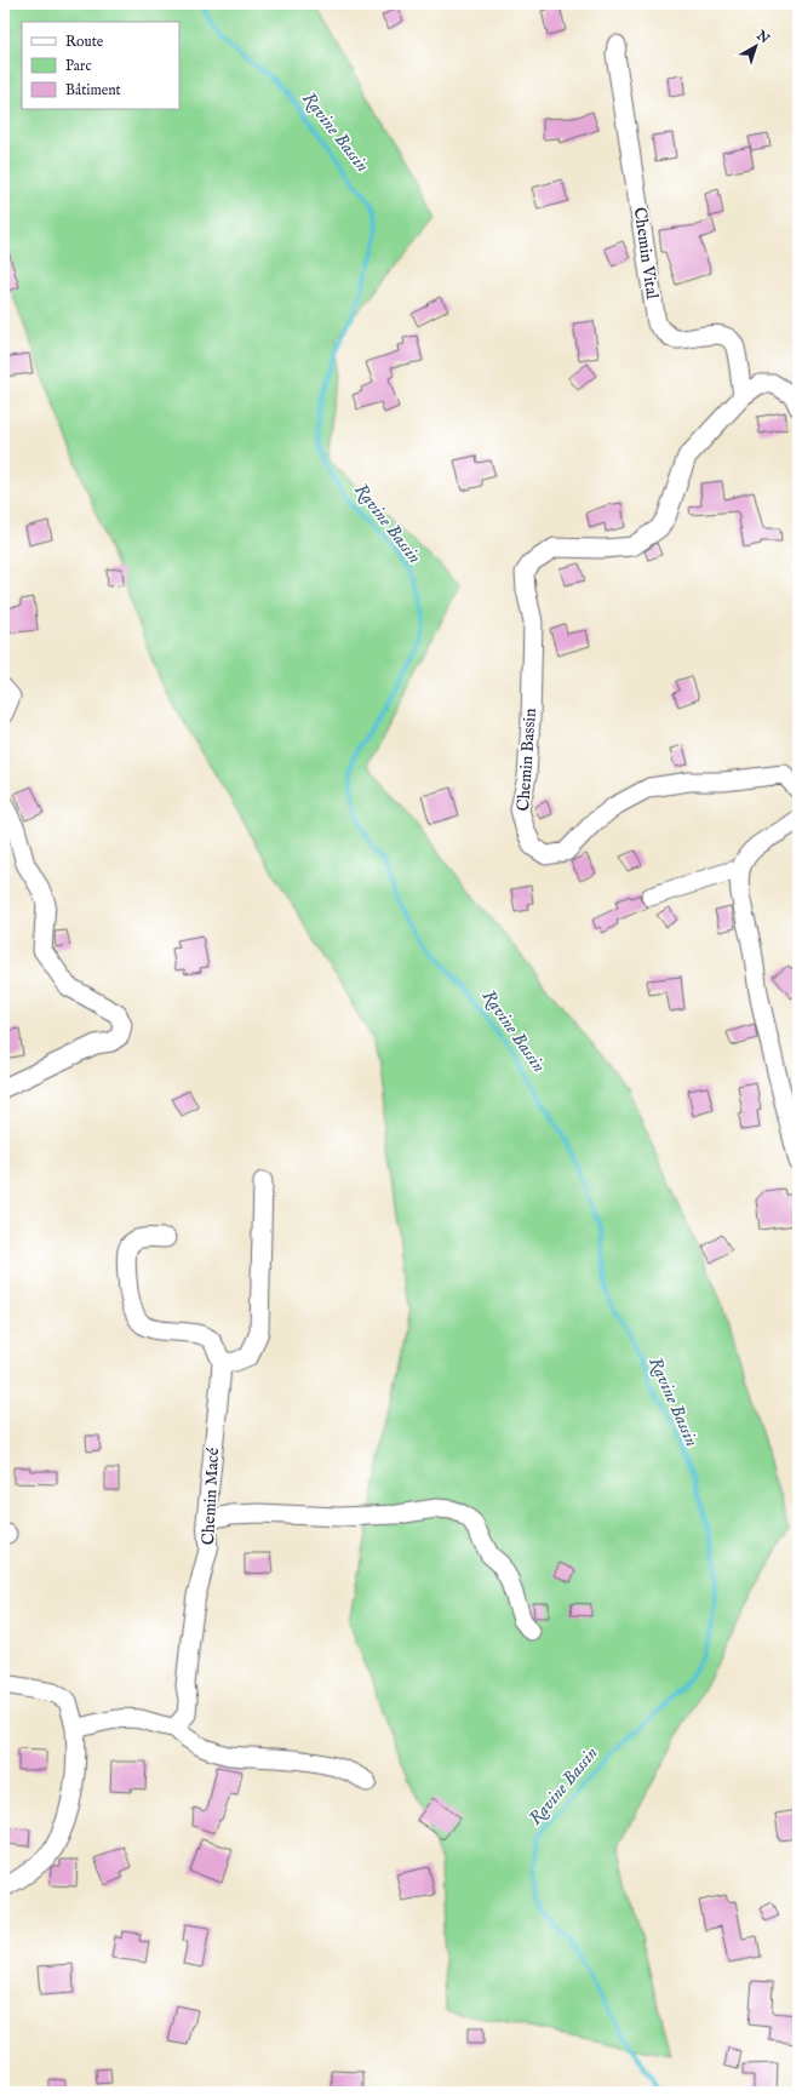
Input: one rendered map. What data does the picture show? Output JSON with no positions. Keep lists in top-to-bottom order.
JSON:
{
  "streets": {
    "street": ["Chemin Vital", "Chemin Bassin", "Chemin Macé"]
  },
  "crossings": [
    ["Chemin Vital", "Chemin Bassin"]
  ],
  "water": ["Ravine Bassin"],
  "legend": ["Route", "Parc", "Bâtiment"],
  "north": "top right"
}
